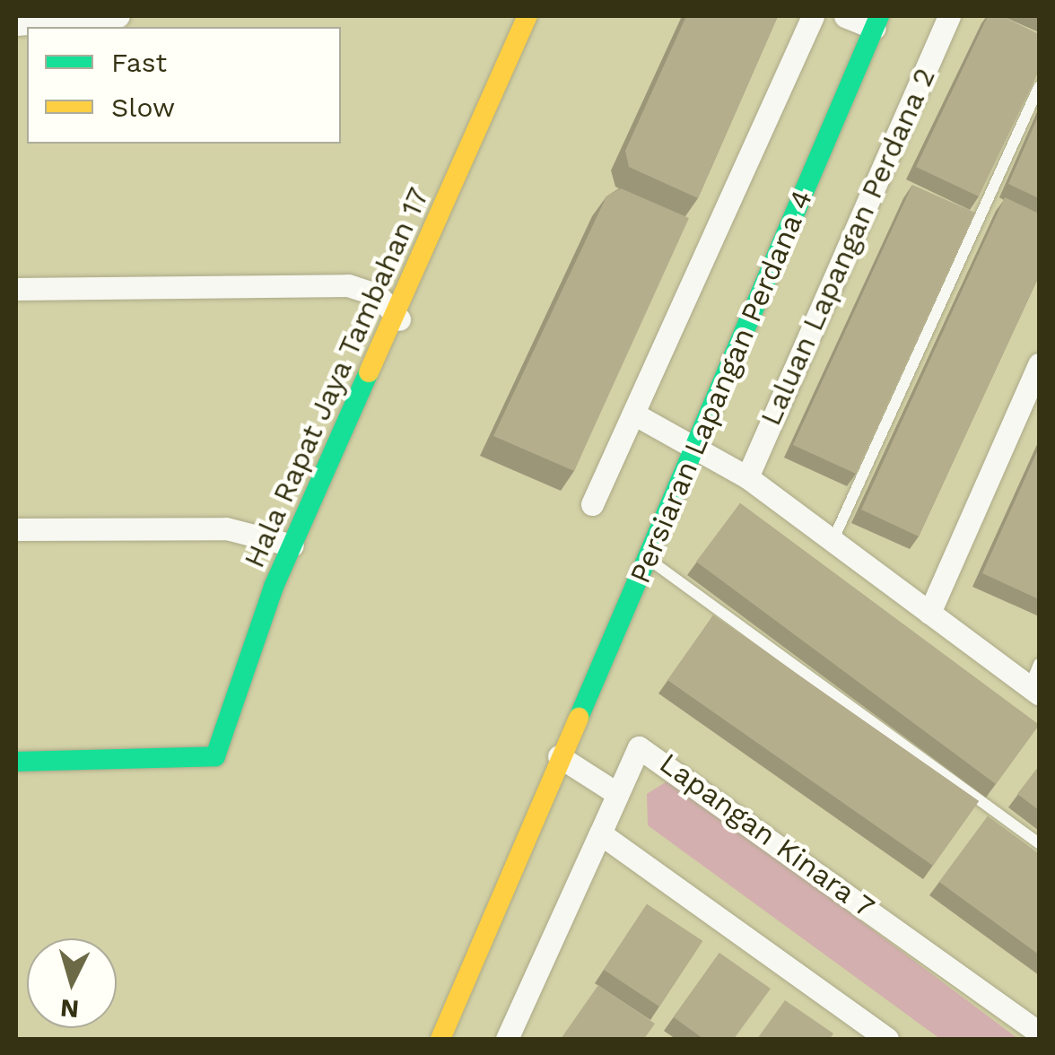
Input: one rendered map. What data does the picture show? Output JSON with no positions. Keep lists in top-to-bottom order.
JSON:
{
  "streets": {
    "street": [
      "Laluan Lapangan Perdana 2",
      "Hala Rapat Jaya Tambahan 17",
      "Persiaran Lapangan Perdana 4",
      "Lapangan Kinara 7"
    ]
  },
  "legend": ["Fast", "Slow"],
  "north": "bottom"
}
